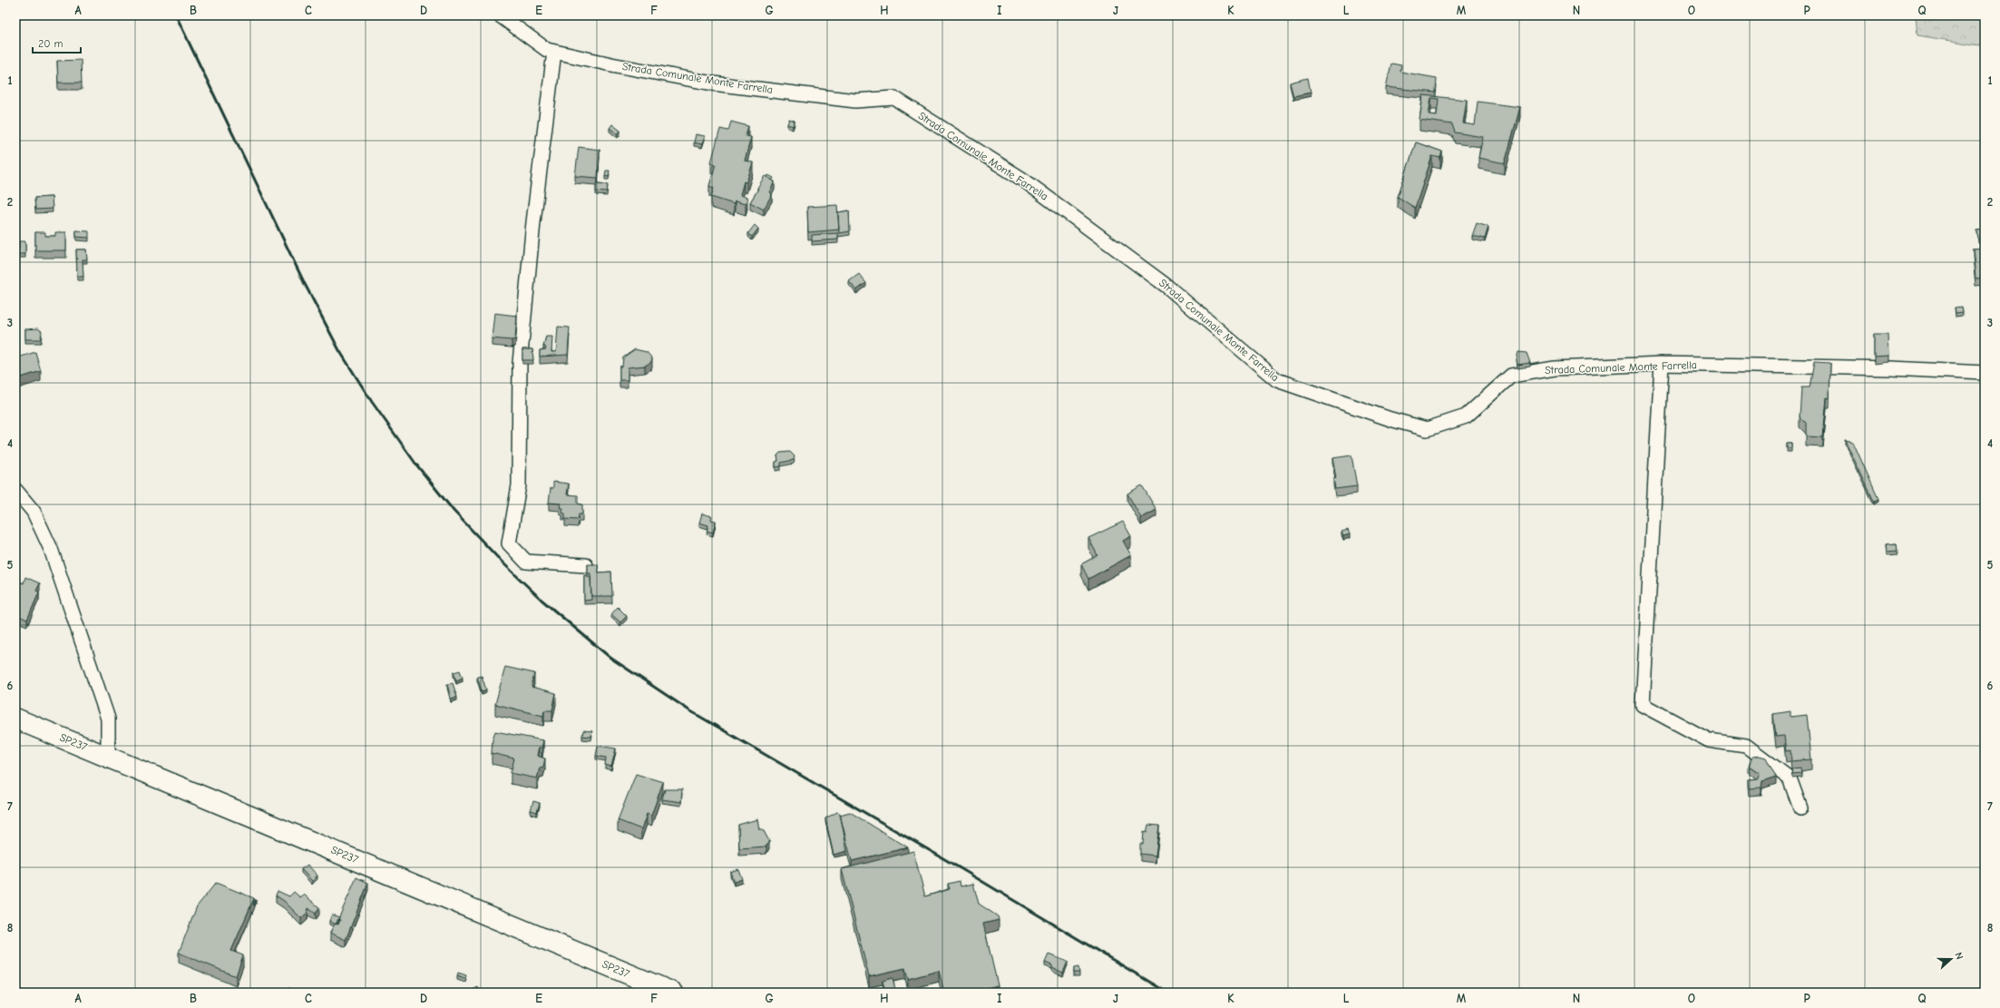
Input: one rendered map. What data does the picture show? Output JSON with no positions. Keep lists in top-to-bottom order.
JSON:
{
  "streets": {
    "main road": ["SP237"],
    "street": ["Strada Comunale Monte Farrella"]
  },
  "scale_bar": "20 m",
  "north": "right",
  "grid": {
    "columns": [
      "A",
      "B",
      "C",
      "D",
      "E",
      "F",
      "G",
      "H",
      "I",
      "J",
      "K",
      "L",
      "M",
      "N",
      "O",
      "P",
      "Q"
    ],
    "rows": [
      "1",
      "2",
      "3",
      "4",
      "5",
      "6",
      "7",
      "8"
    ]
  }
}
